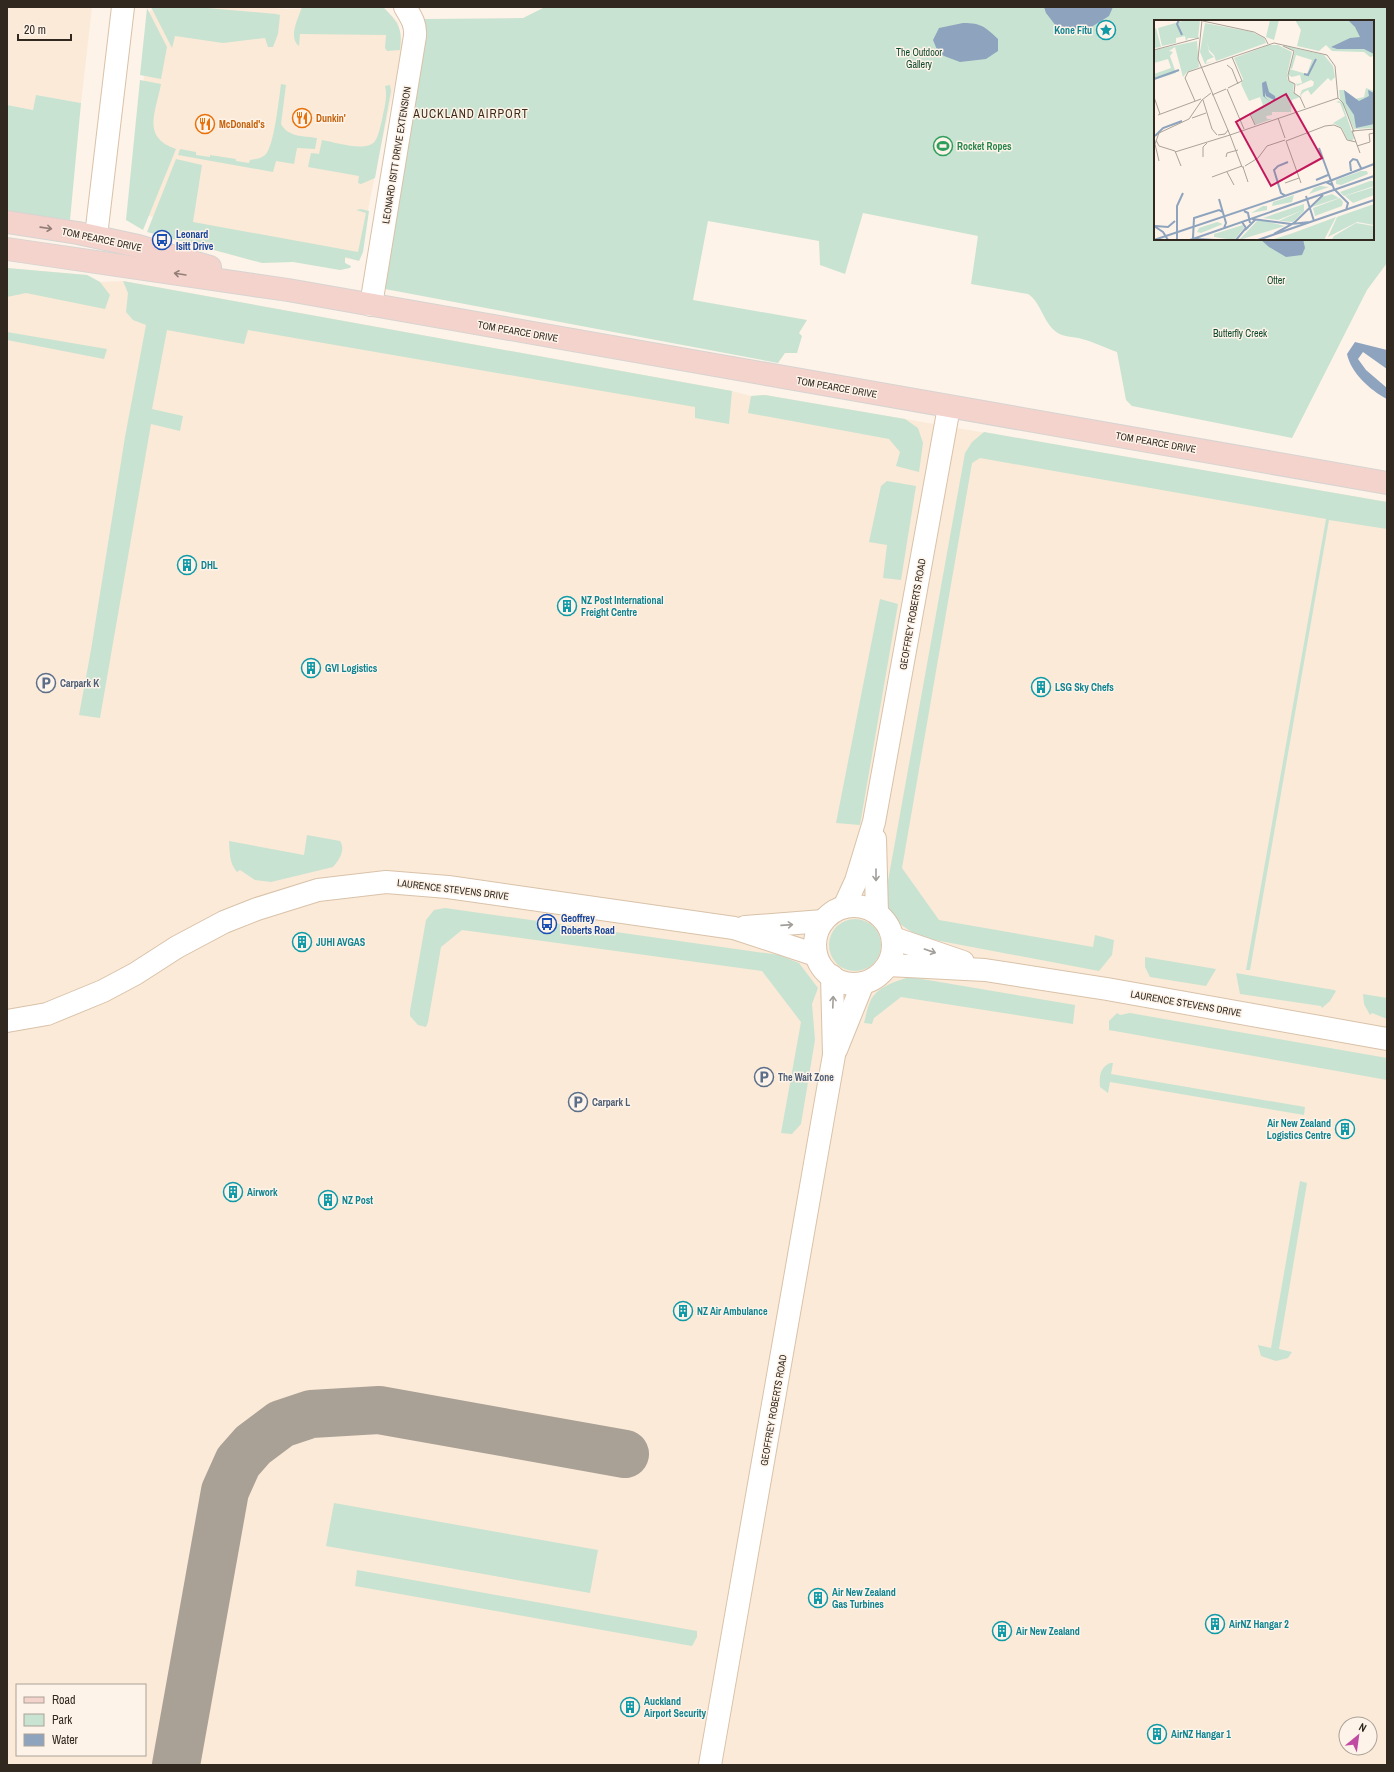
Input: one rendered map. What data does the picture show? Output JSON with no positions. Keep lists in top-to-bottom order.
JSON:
{
  "streets": {
    "main road": ["TOM PEARCE DRIVE"],
    "street": ["LEONARD ISITT DRIVE EXTENSION", "GEOFFREY ROBERTS ROAD", "LAURENCE STEVENS DRIVE"]
  },
  "crossings": [
    ["LEONARD ISITT DRIVE EXTENSION", "TOM PEARCE DRIVE"],
    ["TOM PEARCE DRIVE", "GEOFFREY ROBERTS ROAD"],
    ["GEOFFREY ROBERTS ROAD", "LAURENCE STEVENS DRIVE"]
  ],
  "districts": ["AUCKLAND AIRPORT"],
  "parks": ["The Outdoor Gallery", "Otter", "Butterfly Creek"],
  "places": {
    "place": ["Kone Fitu"],
    "restaurant": ["Dunkin'", "McDonald's"],
    "sports": ["Rocket Ropes"],
    "bus stop": ["Leonard Isitt Drive", "Geoffrey Roberts Road"],
    "building": [
      "DHL",
      "NZ Post International Freight Centre",
      "GVI Logistics",
      "LSG Sky Chefs",
      "JUHI AVGAS",
      "Air New Zealand Logistics Centre",
      "Airwork",
      "NZ Post",
      "NZ Air Ambulance",
      "Air New Zealand Gas Turbines",
      "AirNZ Hangar 2",
      "Air New Zealand",
      "Auckland Airport Security",
      "AirNZ Hangar 1"
    ],
    "parking": ["Carpark K", "The Wait Zone", "Carpark L"]
  },
  "legend": ["Road", "Park", "Water"],
  "scale_bar": "20 m",
  "north": "top right"
}
